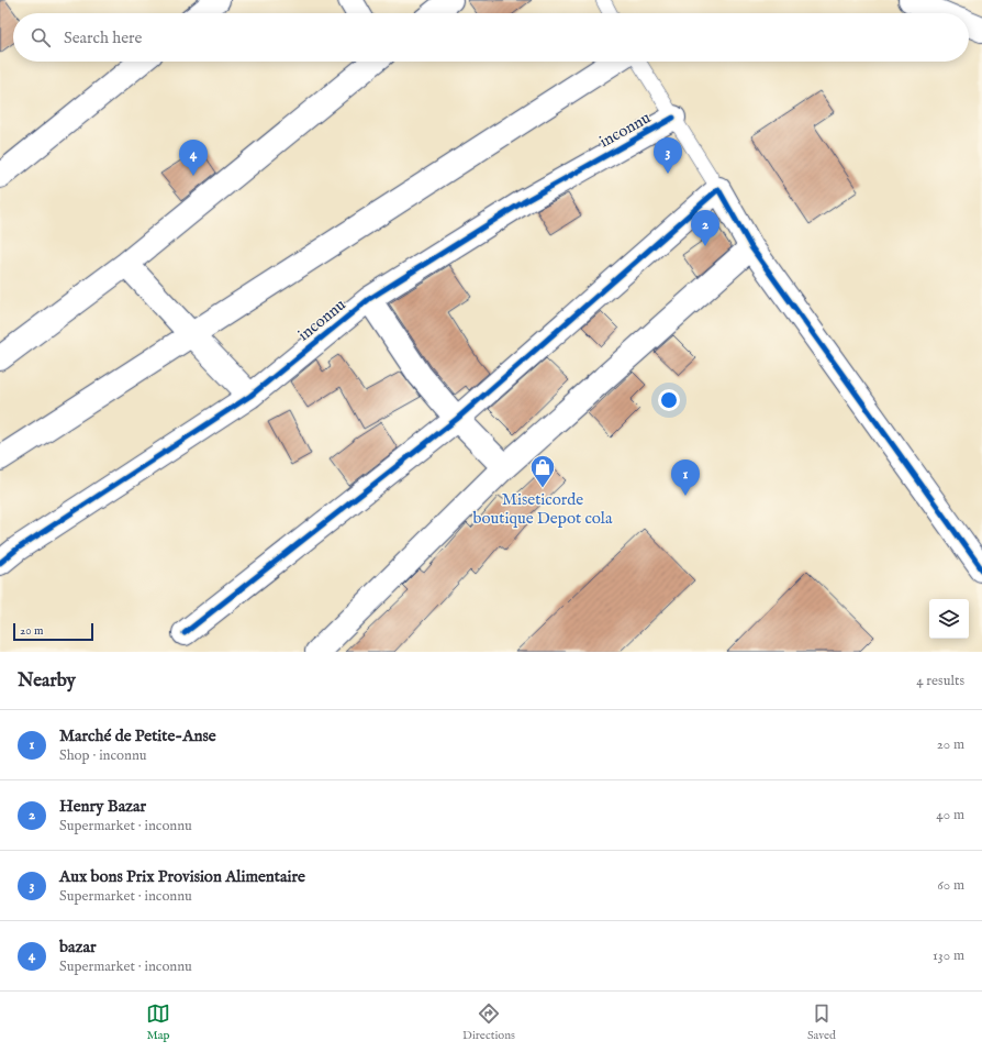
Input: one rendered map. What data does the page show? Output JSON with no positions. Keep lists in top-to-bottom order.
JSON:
{
  "streets": {
    "street": ["inconnu"]
  },
  "places": {
    "shop": ["Miseticorde boutique Depot cola"]
  },
  "scale_bar": "20 m",
  "page": {
    "search": "Search here",
    "pins": [
      "3",
      "4",
      "2",
      "1"
    ],
    "scale": "20 m",
    "heading": ["Nearby", "4 results"],
    "list": [
      {
        "mark": "1",
        "name": "Marché de Petite-Anse",
        "note": "Shop · inconnu",
        "value": "20 m"
      },
      {
        "mark": "2",
        "name": "Henry Bazar",
        "note": "Supermarket · inconnu",
        "value": "40 m"
      },
      {
        "mark": "3",
        "name": "Aux bons Prix Provision Alimentaire",
        "note": "Supermarket · inconnu",
        "value": "60 m"
      },
      {
        "mark": "4",
        "name": "bazar",
        "note": "Supermarket · inconnu",
        "value": "130 m"
      }
    ],
    "nav": ["Map", "Directions", "Saved"]
  }
}
